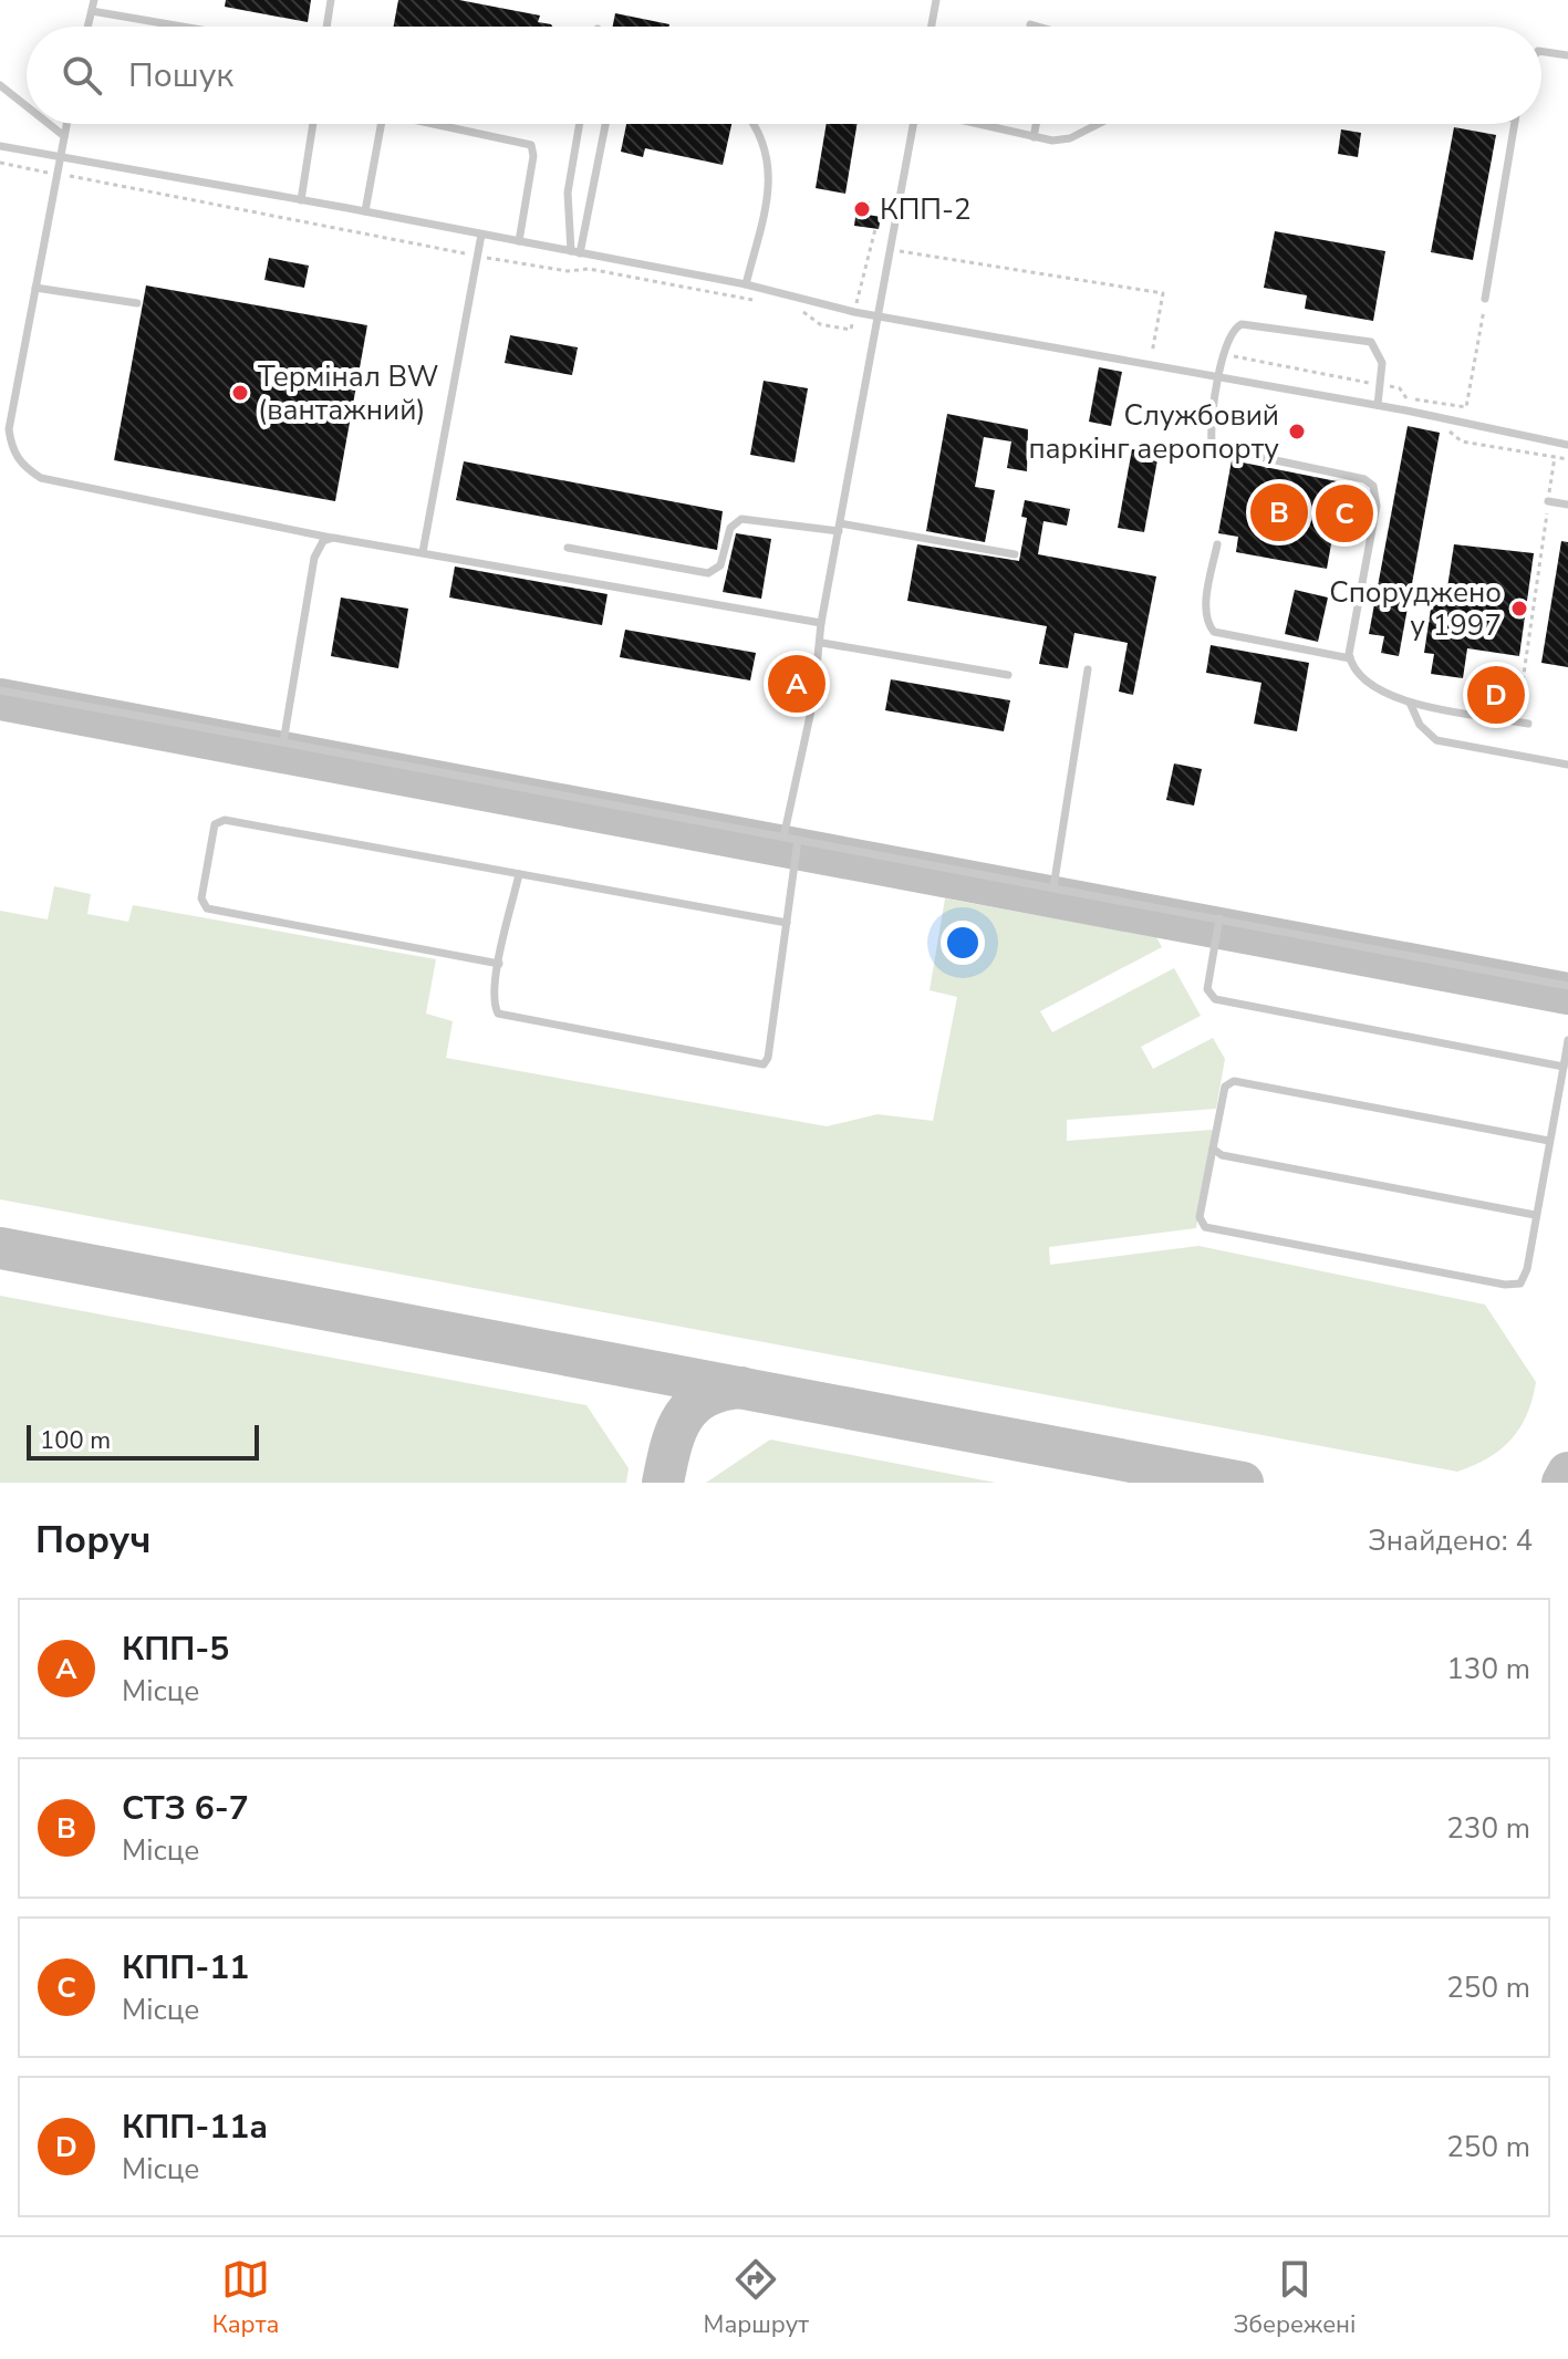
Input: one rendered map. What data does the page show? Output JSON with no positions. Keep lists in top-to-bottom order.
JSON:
{
  "places": [
    "КПП-2",
    "Термінал BW (вантажний)",
    "Службовий паркінг аеропорту",
    "Споруджено у 1997"
  ],
  "scale_bar": "100 m",
  "page": {
    "search": "Пошук",
    "pins": [
      "B",
      "C",
      "A",
      "D"
    ],
    "scale": "100 m",
    "heading": ["Поруч", "Знайдено: 4"],
    "list": [
      {
        "mark": "A",
        "name": "КПП-5",
        "note": "Місце",
        "value": "130 m"
      },
      {
        "mark": "B",
        "name": "СТЗ 6-7",
        "note": "Місце",
        "value": "230 m"
      },
      {
        "mark": "C",
        "name": "КПП-11",
        "note": "Місце",
        "value": "250 m"
      },
      {
        "mark": "D",
        "name": "КПП-11а",
        "note": "Місце",
        "value": "250 m"
      }
    ],
    "nav": ["Карта", "Маршрут", "Збережені"]
  }
}
